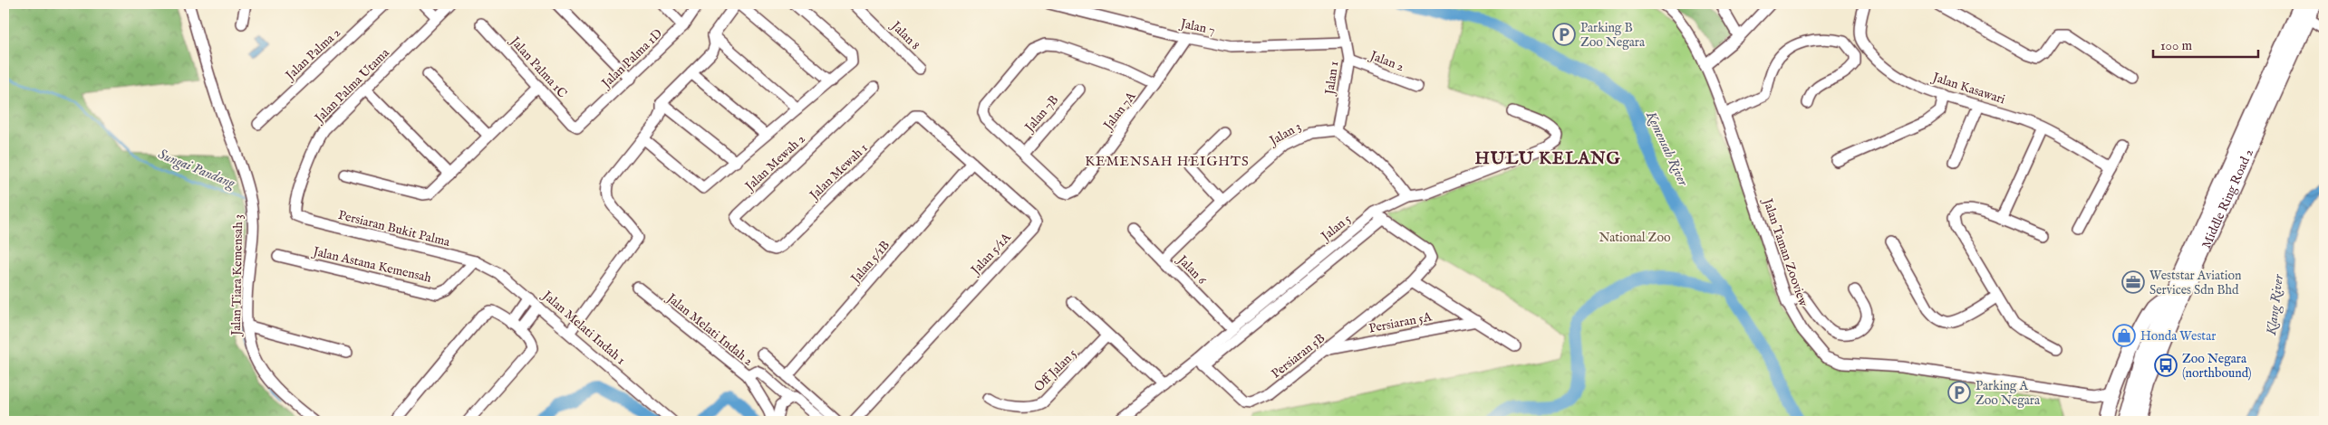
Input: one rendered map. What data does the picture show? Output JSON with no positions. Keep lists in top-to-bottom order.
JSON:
{
  "streets": {
    "highway": ["Middle Ring Road 2"],
    "street": [
      "Jalan 7",
      "Jalan 8",
      "Jalan Palma 2",
      "Jalan Palma 1D",
      "Jalan 2",
      "Jalan Palma 1C",
      "Jalan 1",
      "Jalan Palma Utama",
      "Jalan Kasawari",
      "Jalan 7A",
      "Jalan 7B",
      "Jalan 3",
      "Jalan Mewah 2",
      "Jalan Mewah 1",
      "Jalan 5",
      "Persiaran Bukit Palma",
      "Jalan Taman Zooview",
      "Jalan 5/1A",
      "Jalan 5/1B",
      "Jalan Astana Kemensah",
      "Jalan 6",
      "Jalan Tiara Kemensah 3",
      "Persiaran 5A",
      "Jalan Melati Indah 1",
      "Jalan Melati Indah 2",
      "Persiaran 5B",
      "Off Jalan 5"
    ]
  },
  "crossings": [
    ["Jalan 7", "Jalan 1"],
    ["Jalan 7", "Jalan 7A"],
    ["Jalan Palma 1D", "Jalan Palma 1C"],
    ["Jalan 2", "Jalan 1"],
    ["Jalan 1", "Jalan 3"],
    ["Jalan Palma Utama", "Persiaran Bukit Palma"],
    ["Jalan 7A", "Jalan 7B"],
    ["Jalan 3", "Jalan 6"],
    ["Jalan Mewah 2", "Jalan Mewah 1"],
    ["Jalan Mewah 1", "Jalan 5/1A"],
    ["Jalan 5", "Jalan 6"],
    ["Jalan 5", "Persiaran 5B"],
    ["Persiaran Bukit Palma", "Jalan Astana Kemensah"],
    ["Persiaran Bukit Palma", "Jalan Melati Indah 1"],
    ["Jalan 5/1A", "Jalan 5/1B"],
    ["Jalan Astana Kemensah", "Jalan Melati Indah 1"],
    ["Persiaran 5A", "Persiaran 5B"]
  ],
  "districts": ["HULU KELANG", "KEMENSAH HEIGHTS"],
  "water": ["Kemensah River", "Sungai Pandang", "Klang River"],
  "parks": ["National Zoo"],
  "places": {
    "parking": ["Parking B Zoo Negara", "Parking A Zoo Negara"],
    "office": ["Weststar Aviation Services Sdn Bhd"],
    "shop": ["Honda Westar"],
    "bus stop": ["Zoo Negara (northbound)"]
  },
  "scale_bar": "100 m"
}
